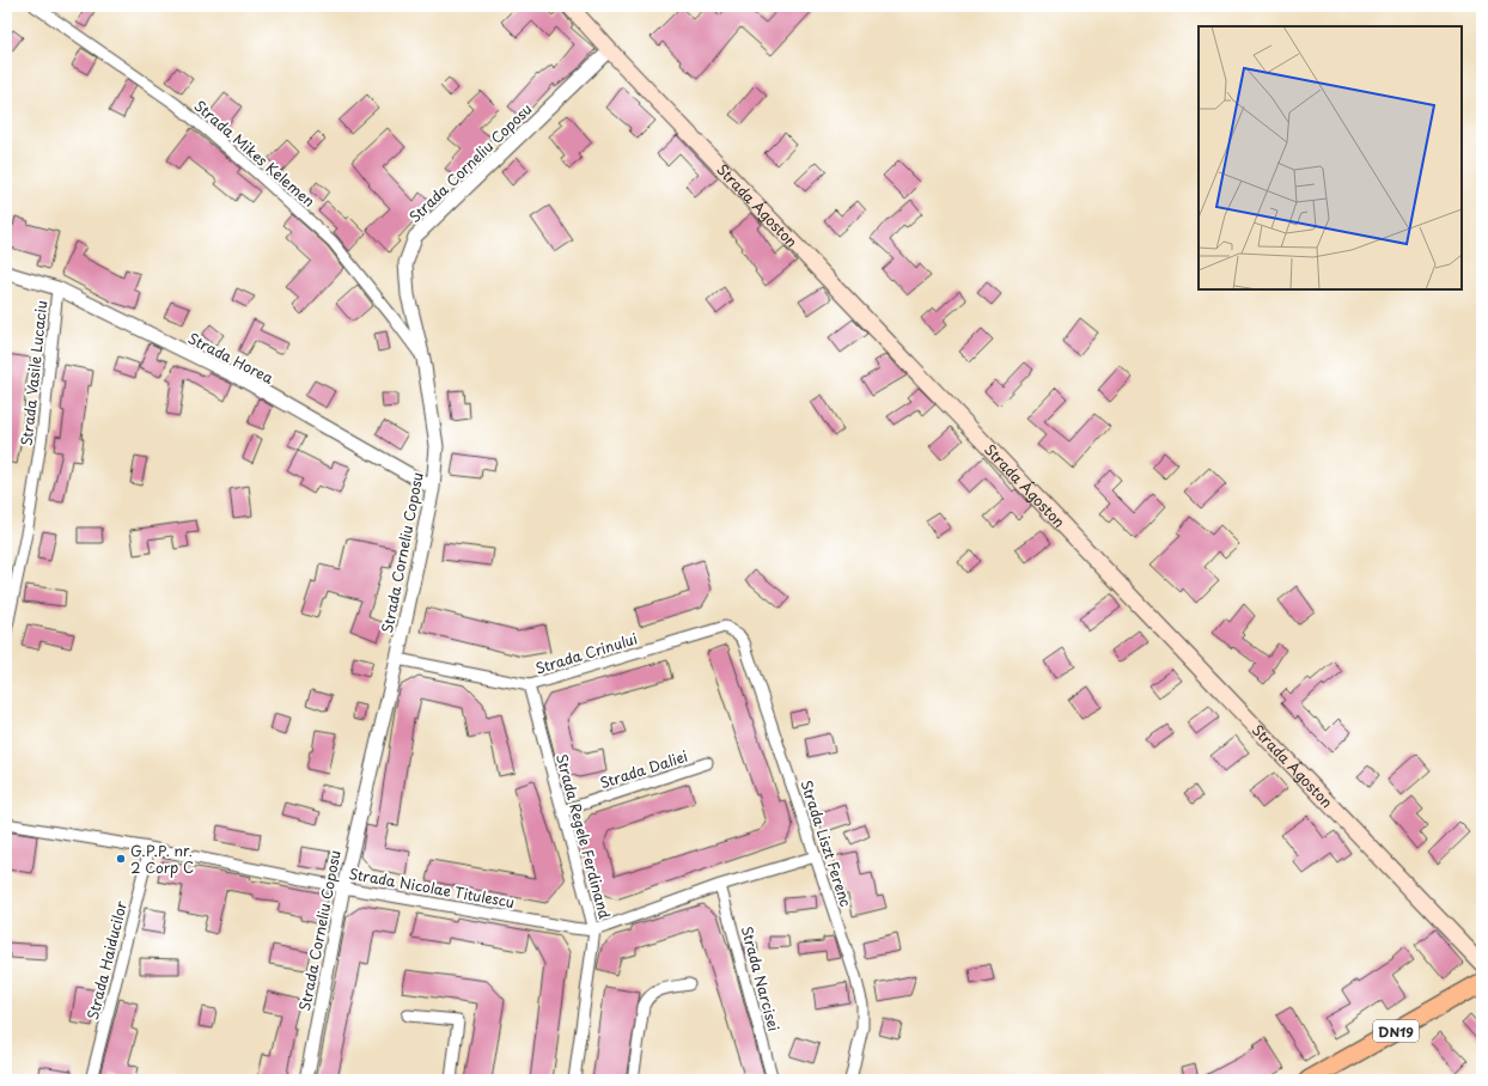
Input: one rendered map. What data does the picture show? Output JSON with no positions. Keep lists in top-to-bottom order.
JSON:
{
  "streets": {
    "main road": ["Strada Ágoston", "DN19"],
    "street": [
      "Strada Mikes Kelemen",
      "Strada Corneliu Coposu",
      "Strada Horea",
      "Strada Vasile Lucaciu",
      "Strada Crinului",
      "Strada Daliei",
      "Strada Regele Ferdinand",
      "Strada Liszt Ferenc",
      "Strada Nicolae Titulescu",
      "Strada Haiducilor",
      "Strada Narcisei"
    ]
  },
  "crossings": [
    ["Strada Mikes Kelemen", "Strada Corneliu Coposu"],
    ["Strada Corneliu Coposu", "Strada Ágoston"],
    ["Strada Corneliu Coposu", "Strada Horea"],
    ["Strada Corneliu Coposu", "Strada Crinului"],
    ["Strada Corneliu Coposu", "Strada Nicolae Titulescu"],
    ["Strada Horea", "Strada Vasile Lucaciu"],
    ["Strada Crinului", "Strada Regele Ferdinand"],
    ["Strada Crinului", "Strada Liszt Ferenc"],
    ["Strada Daliei", "Strada Regele Ferdinand"],
    ["Strada Regele Ferdinand", "Strada Nicolae Titulescu"],
    ["Strada Liszt Ferenc", "Strada Nicolae Titulescu"],
    ["Strada Nicolae Titulescu", "Strada Haiducilor"],
    ["Strada Nicolae Titulescu", "Strada Narcisei"]
  ],
  "places": ["G.P.P. nr. 2 Corp C"]
}
